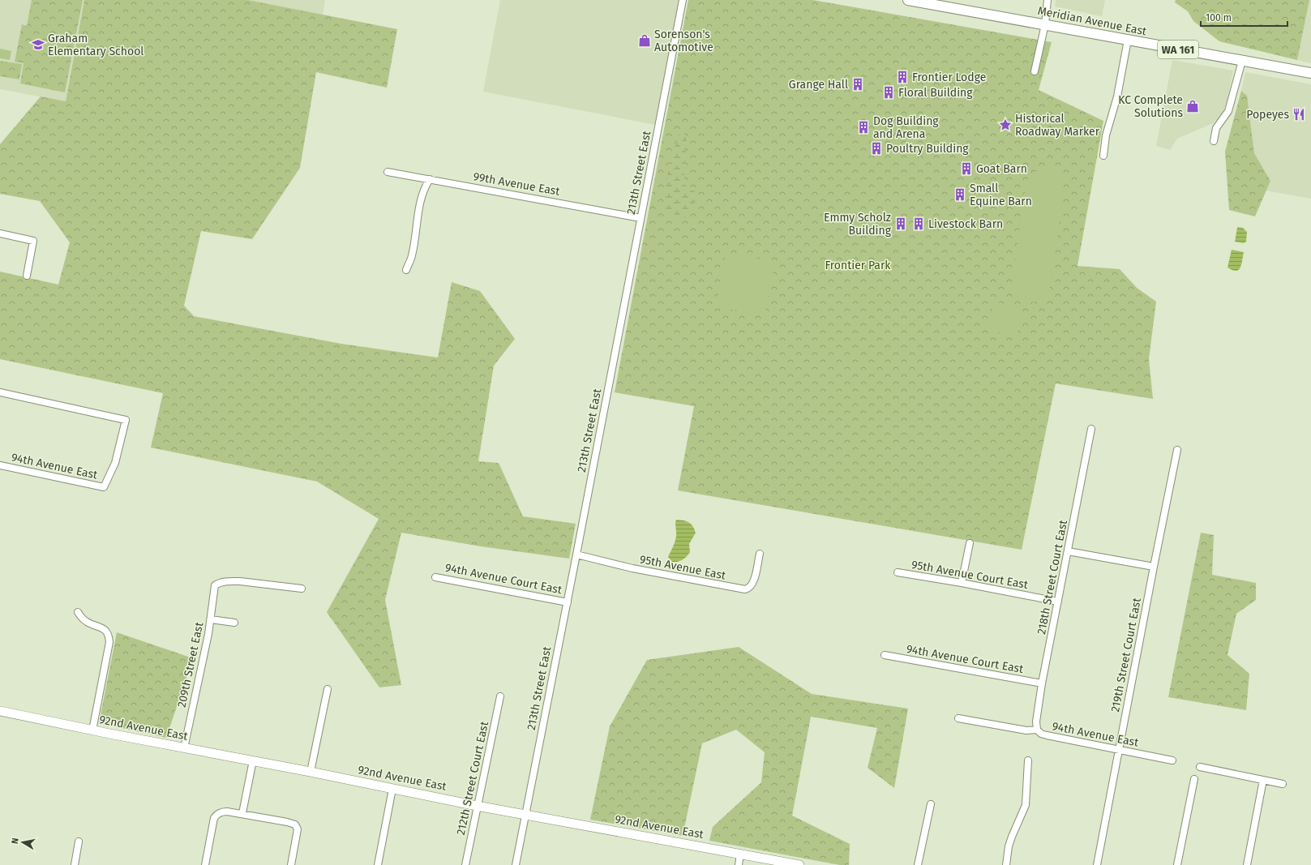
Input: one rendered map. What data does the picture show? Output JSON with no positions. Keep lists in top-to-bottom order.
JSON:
{
  "streets": {
    "main road": ["Meridian Avenue East", "WA 161"],
    "street": [
      "213th Street East",
      "99th Avenue East",
      "94th Avenue East",
      "95th Avenue East",
      "95th Avenue Court East",
      "218th Street Court East",
      "94th Avenue Court East",
      "219th Street Court East",
      "209th Street East",
      "92nd Avenue East",
      "212th Street Court East"
    ]
  },
  "crossings": [
    ["213th Street East", "99th Avenue East"],
    ["213th Street East", "95th Avenue East"],
    ["213th Street East", "94th Avenue Court East"],
    ["213th Street East", "92nd Avenue East"],
    ["94th Avenue East", "218th Street Court East"],
    ["94th Avenue East", "219th Street Court East"],
    ["95th Avenue Court East", "218th Street Court East"],
    ["218th Street Court East", "94th Avenue Court East"],
    ["209th Street East", "92nd Avenue East"],
    ["92nd Avenue East", "212th Street Court East"]
  ],
  "parks": ["Frontier Park"],
  "places": {
    "shop": ["Sorenson's Automotive", "KC Complete Solutions"],
    "school or university": ["Graham Elementary School"],
    "building": [
      "Frontier Lodge",
      "Grange Hall",
      "Floral Building",
      "Dog Building and Arena",
      "Poultry Building",
      "Goat Barn",
      "Small Equine Barn",
      "Emmy Scholz Building",
      "Livestock Barn"
    ],
    "restaurant": ["Popeyes"],
    "place": ["Historical Roadway Marker"]
  },
  "scale_bar": "100 m",
  "north": "left"
}
